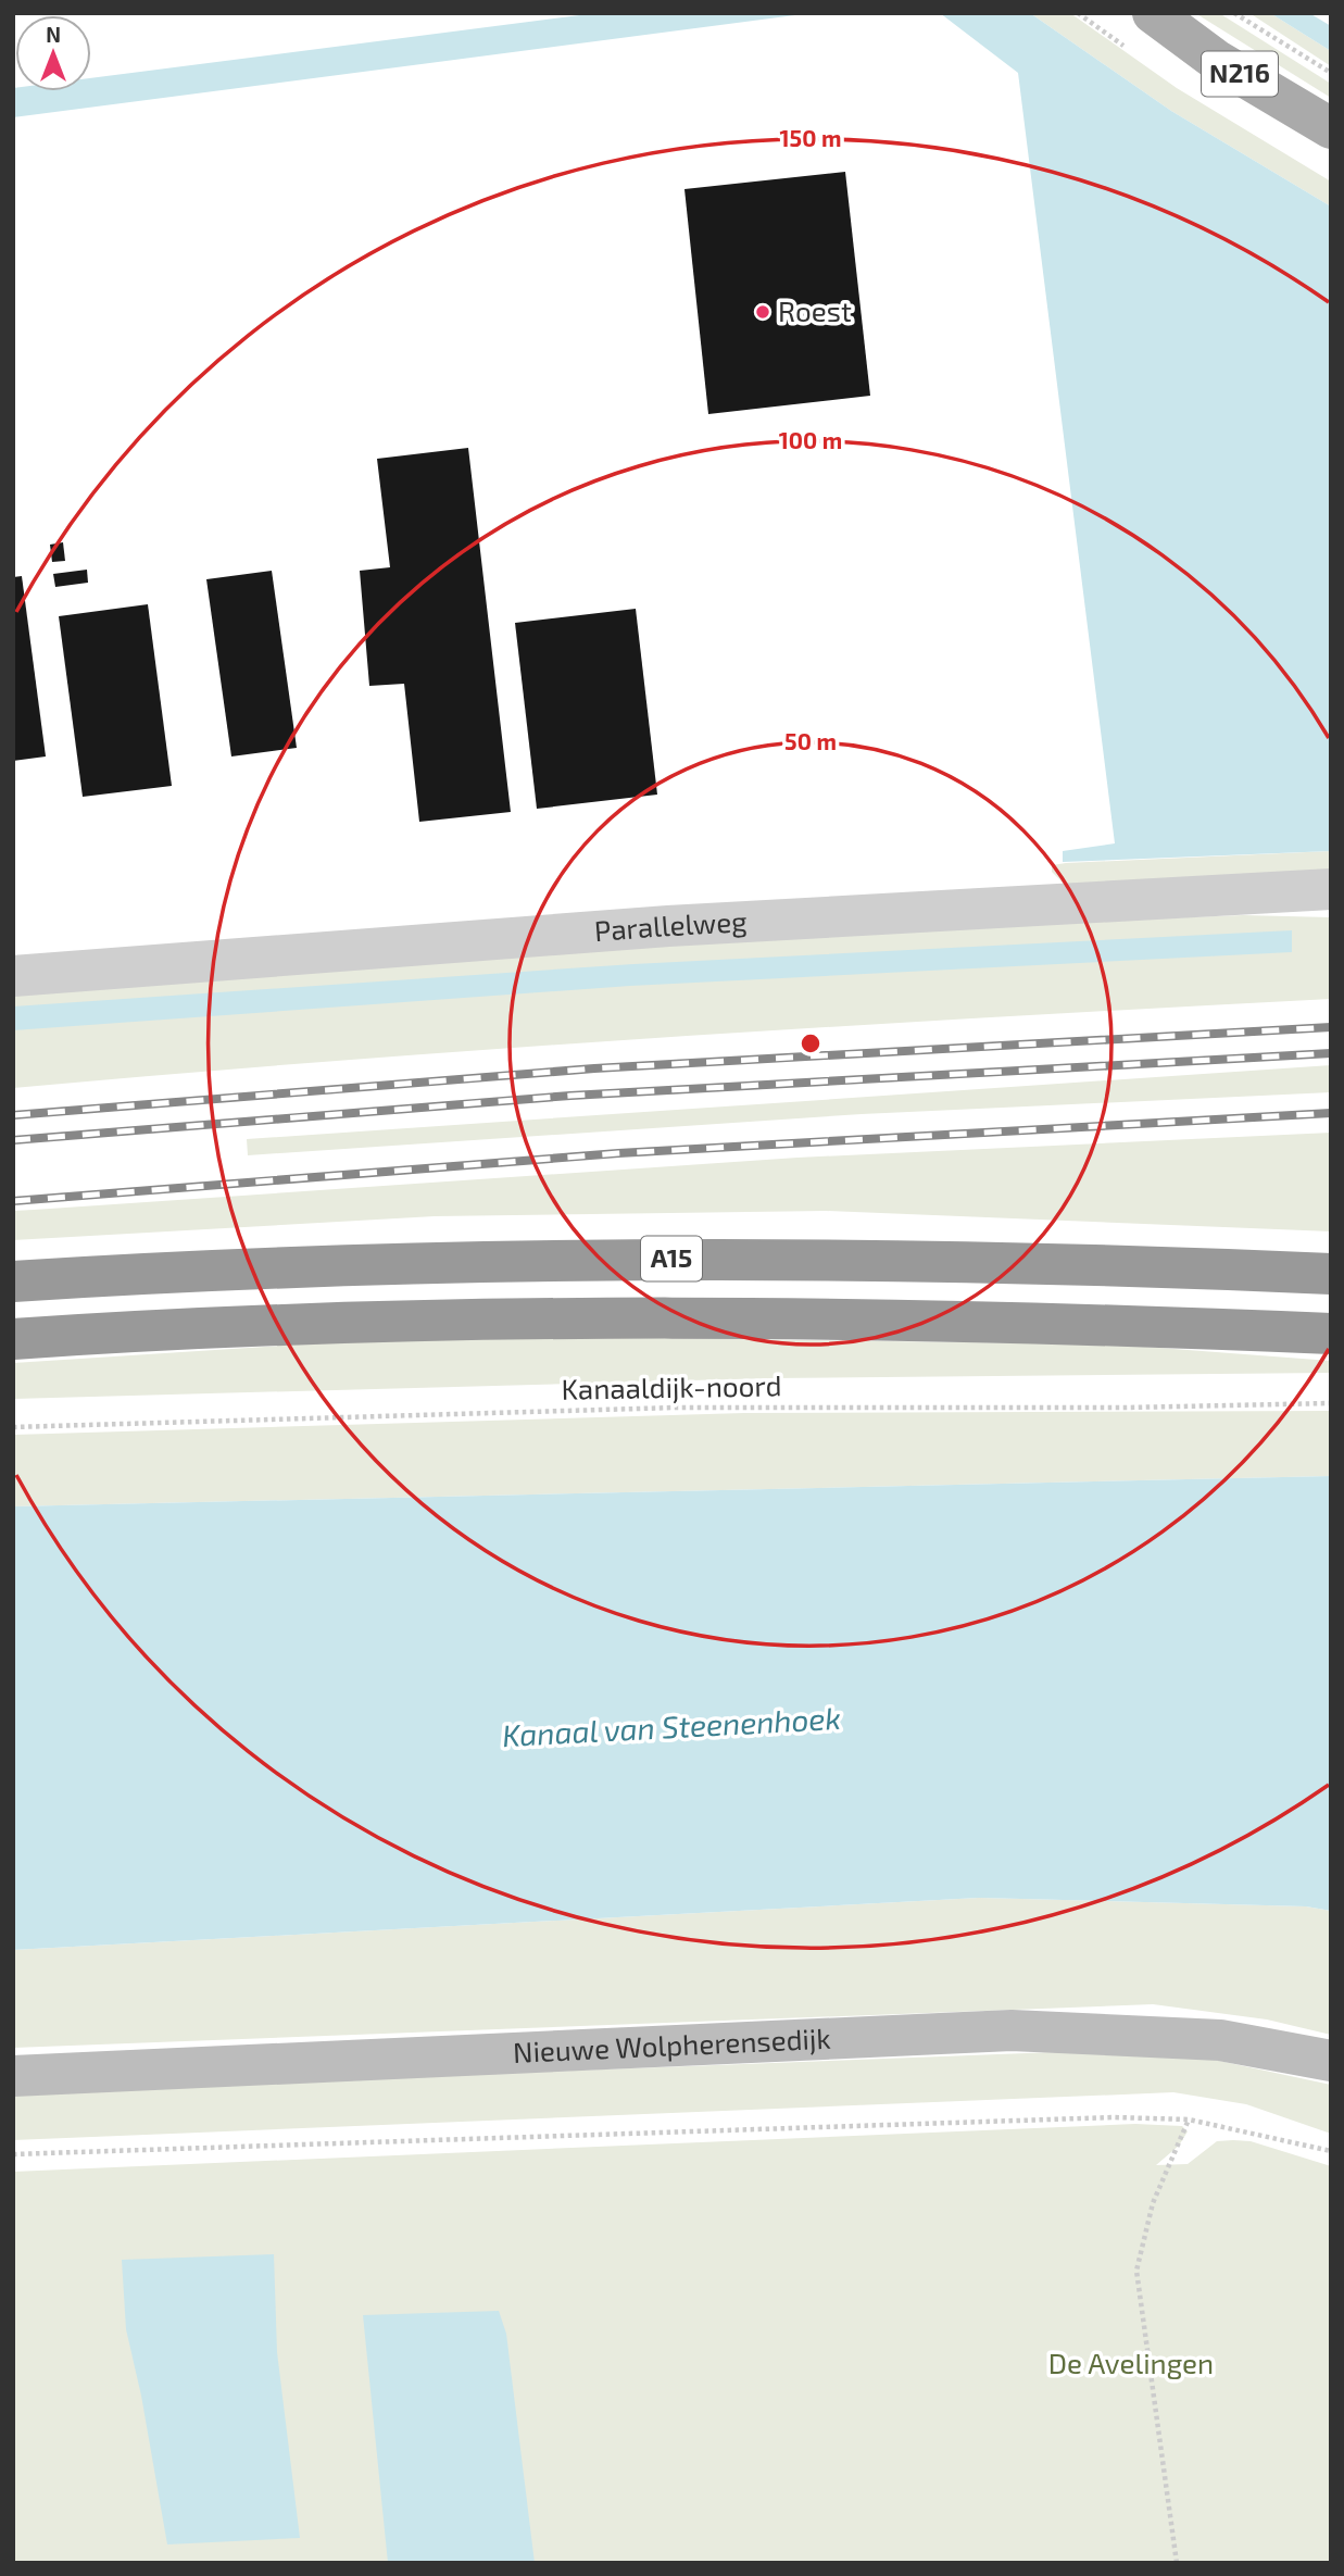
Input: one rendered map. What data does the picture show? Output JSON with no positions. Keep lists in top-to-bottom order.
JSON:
{
  "streets": {
    "highway": ["A15"],
    "main road": ["N216"],
    "street": ["Parallelweg", "Nieuwe Wolpherensedijk"],
    "path": ["Kanaaldijk-noord"]
  },
  "water": ["Kanaal van Steenenhoek"],
  "parks": ["De Avelingen"],
  "places": ["Roest"],
  "north": "top",
  "rings": ["150 m", "100 m", "50 m"]
}
